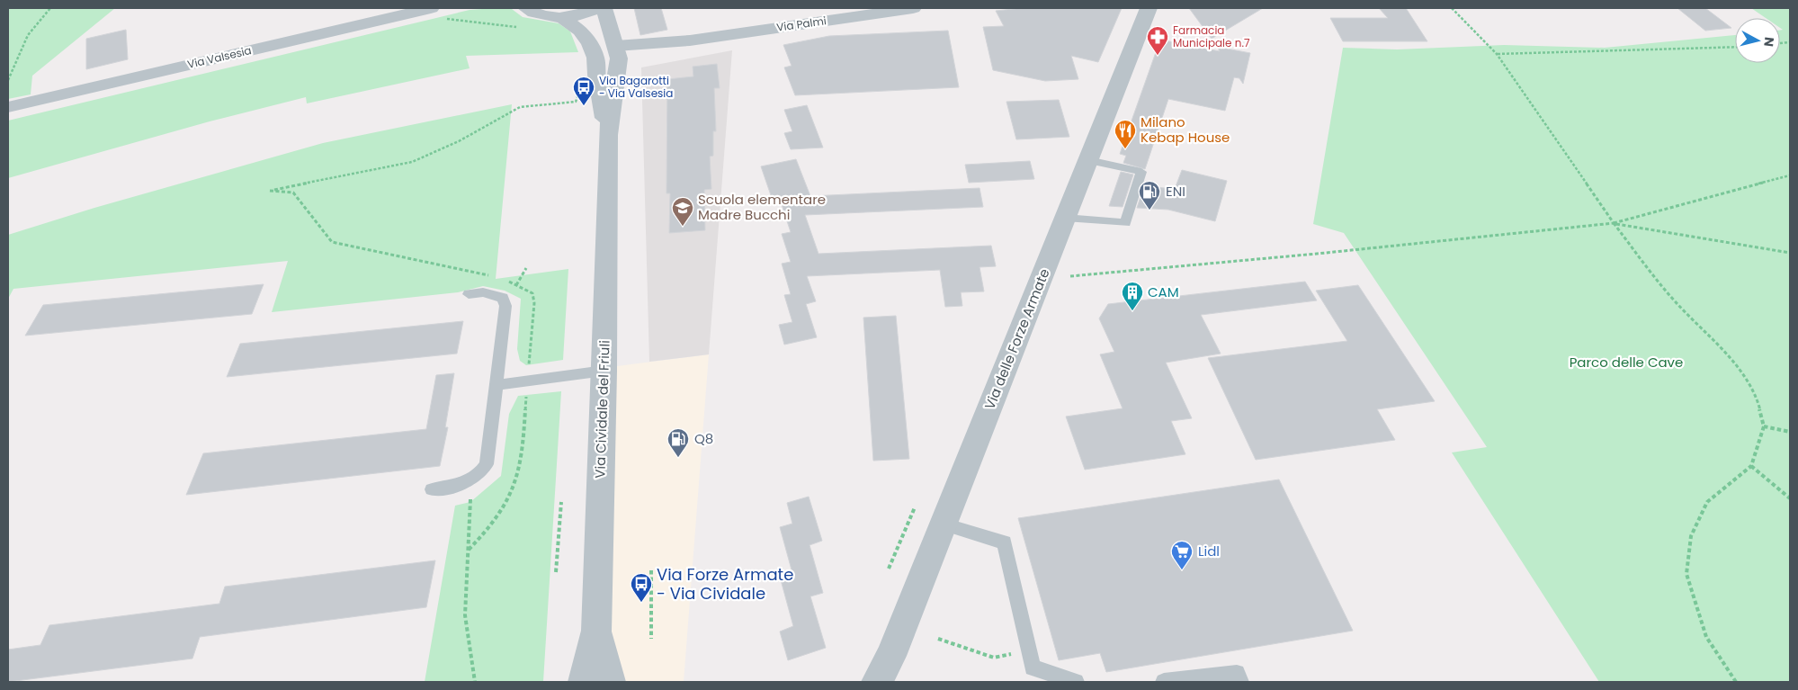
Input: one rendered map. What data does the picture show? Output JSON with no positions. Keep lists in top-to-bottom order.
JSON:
{
  "streets": {
    "street": [
      "Via Palmi",
      "Via Valsesia",
      "Via delle Forze Armate",
      "Via Cividale del Friuli"
    ]
  },
  "crossings": [
    ["Via Palmi", "Via Cividale del Friuli"]
  ],
  "parks": ["Parco delle Cave"],
  "places": {
    "pharmacy": ["Farmacia Municipale n.7"],
    "bus stop": ["Via Bagarotti - Via Valsesia", "Via Forze Armate - Via Cividale"],
    "restaurant": ["Milano Kebap House"],
    "fuel station": ["ENI", "Q8"],
    "school or university": ["Scuola elementare Madre Bucchi"],
    "building": ["CAM"],
    "supermarket": ["Lidl"]
  },
  "north": "right"
}
